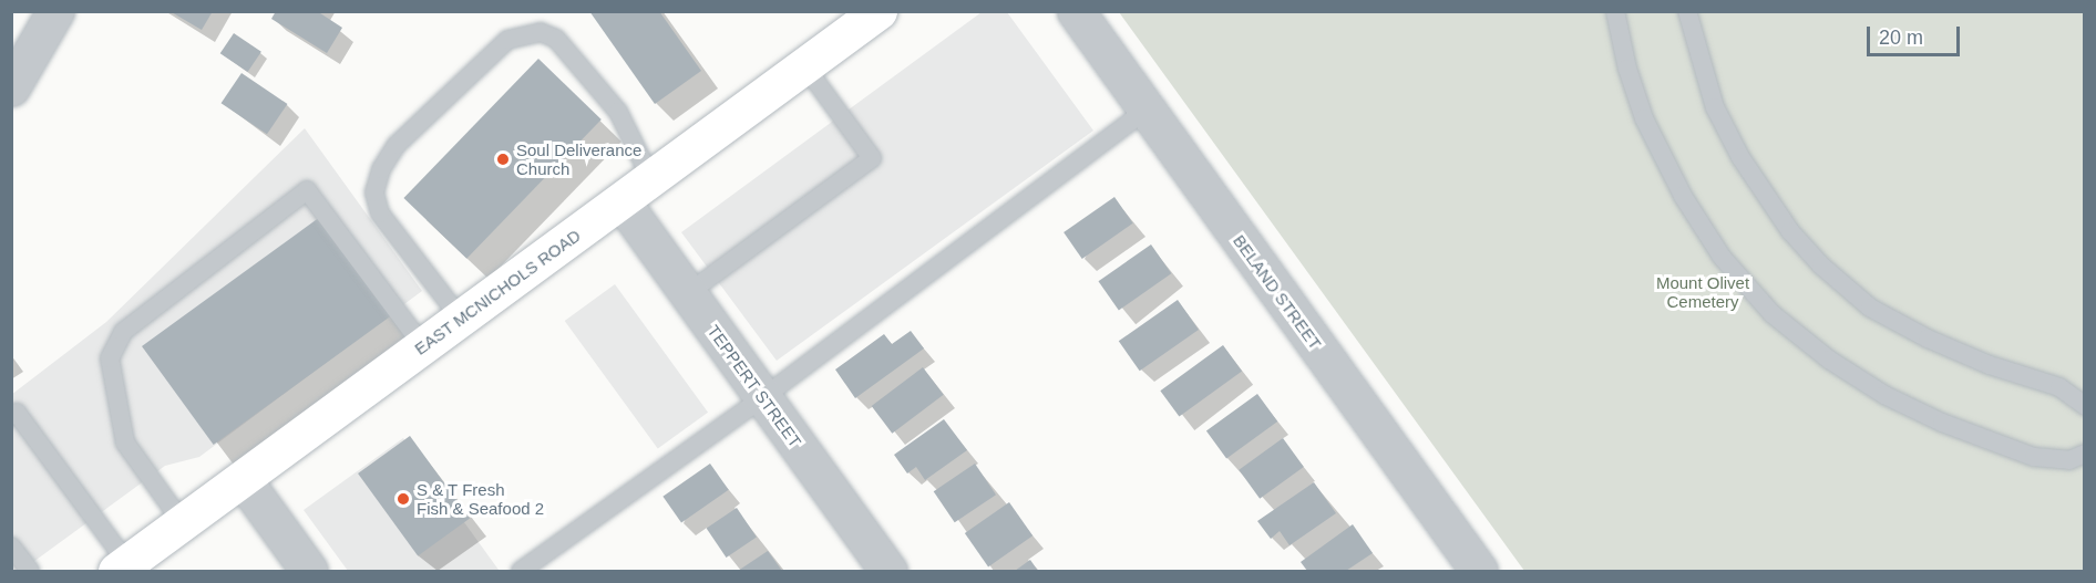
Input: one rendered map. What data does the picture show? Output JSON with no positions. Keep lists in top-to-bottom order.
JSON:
{
  "streets": {
    "street": ["EAST MCNICHOLS ROAD", "BELAND STREET", "TEPPERT STREET"]
  },
  "crossings": [
    ["EAST MCNICHOLS ROAD", "TEPPERT STREET"]
  ],
  "parks": ["Mount Olivet Cemetery"],
  "places": ["Soul Deliverance Church", "S & T Fresh Fish & Seafood 2"],
  "scale_bar": "20 m"
}
